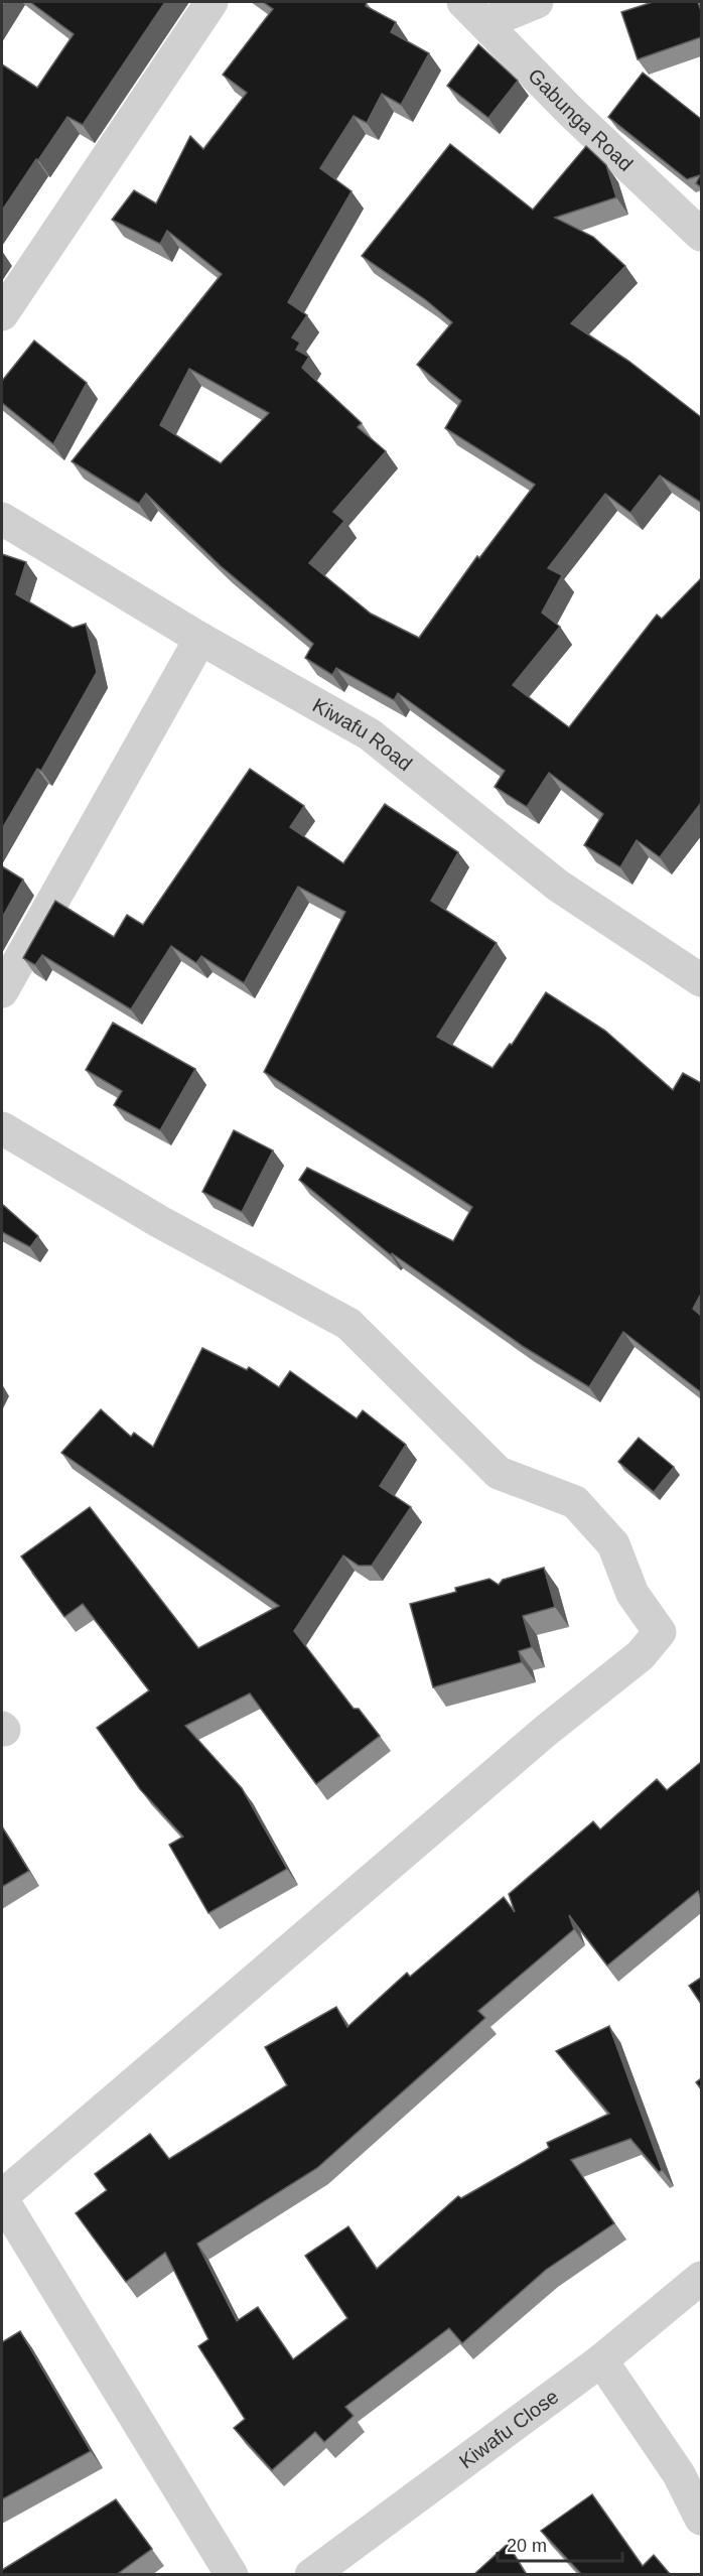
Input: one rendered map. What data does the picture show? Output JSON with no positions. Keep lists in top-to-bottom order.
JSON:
{
  "streets": {
    "street": ["Gabunga Road", "Kiwafu Road", "Kiwafu Close"]
  },
  "scale_bar": "20 m"
}
